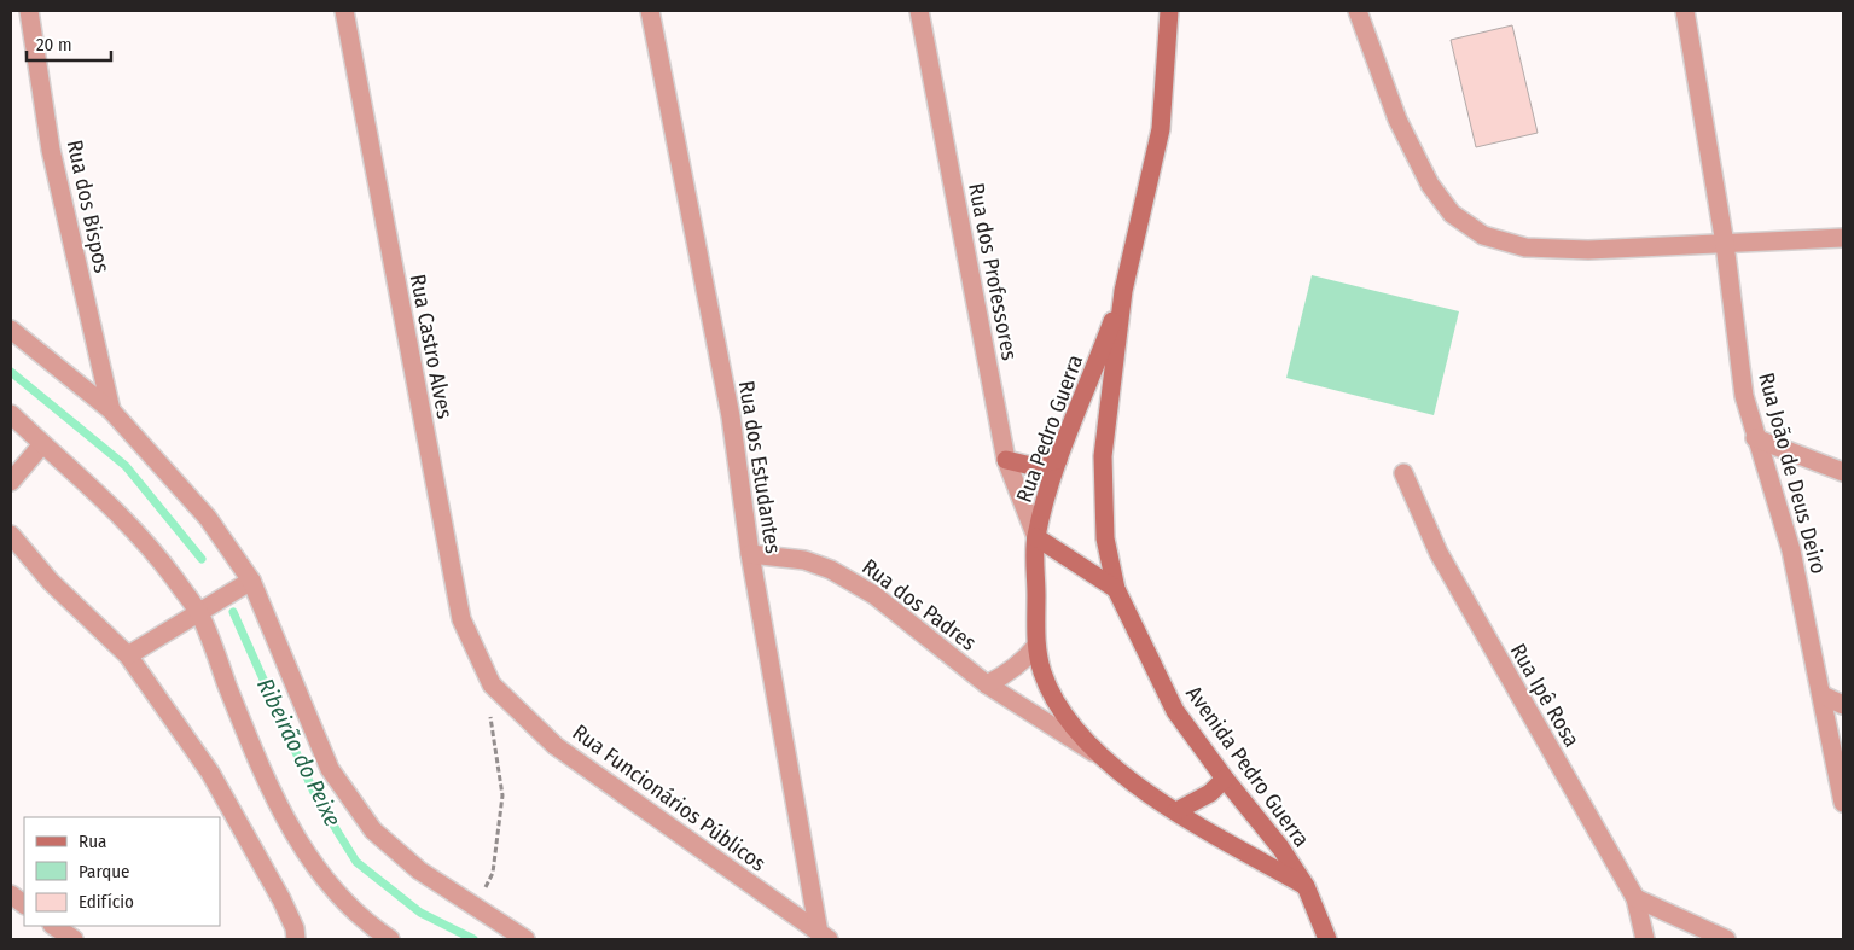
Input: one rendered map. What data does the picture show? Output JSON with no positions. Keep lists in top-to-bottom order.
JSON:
{
  "streets": {
    "main road": ["Rua Pedro Guerra", "Avenida Pedro Guerra"],
    "street": [
      "Rua dos Bispos",
      "Rua dos Professores",
      "Rua Castro Alves",
      "Rua dos Estudantes",
      "Rua João de Deus Deiro",
      "Rua dos Padres",
      "Rua Ipê Rosa",
      "Rua Funcionários Públicos"
    ]
  },
  "crossings": [
    ["Rua dos Professores", "Rua Pedro Guerra"],
    ["Rua Castro Alves", "Rua Funcionários Públicos"],
    ["Rua Pedro Guerra", "Rua dos Padres"],
    ["Rua Pedro Guerra", "Avenida Pedro Guerra"],
    ["Rua dos Estudantes", "Rua dos Padres"],
    ["Rua dos Estudantes", "Rua Funcionários Públicos"]
  ],
  "water": ["Ribeirão do Peixe"],
  "legend": ["Rua", "Parque", "Edifício"],
  "scale_bar": "20 m"
}
